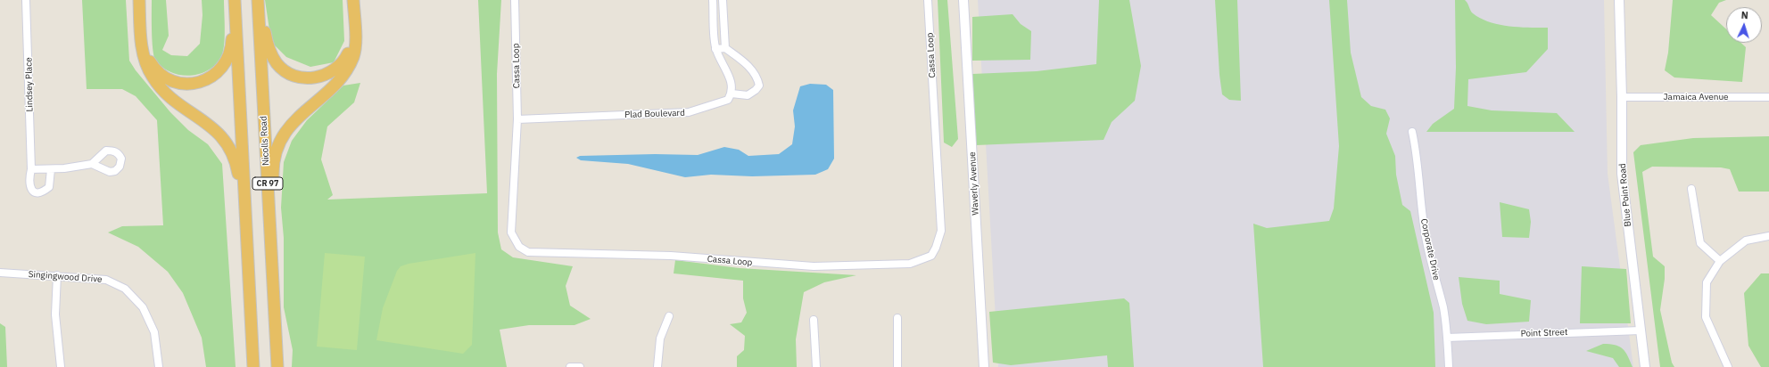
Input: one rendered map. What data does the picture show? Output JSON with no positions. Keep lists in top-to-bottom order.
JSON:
{
  "streets": {
    "highway": ["Nicolls Road", "CR 97"],
    "street": [
      "Cassa Loop",
      "Lindsey Place",
      "Jamaica Avenue",
      "Plad Boulevard",
      "Waverly Avenue",
      "Blue Point Road",
      "Corporate Drive",
      "Singingwood Drive",
      "Point Street"
    ]
  },
  "crossings": [
    ["Cassa Loop", "Plad Boulevard"],
    ["Jamaica Avenue", "Blue Point Road"],
    ["Blue Point Road", "Point Street"],
    ["Corporate Drive", "Point Street"]
  ],
  "north": "top"
}
